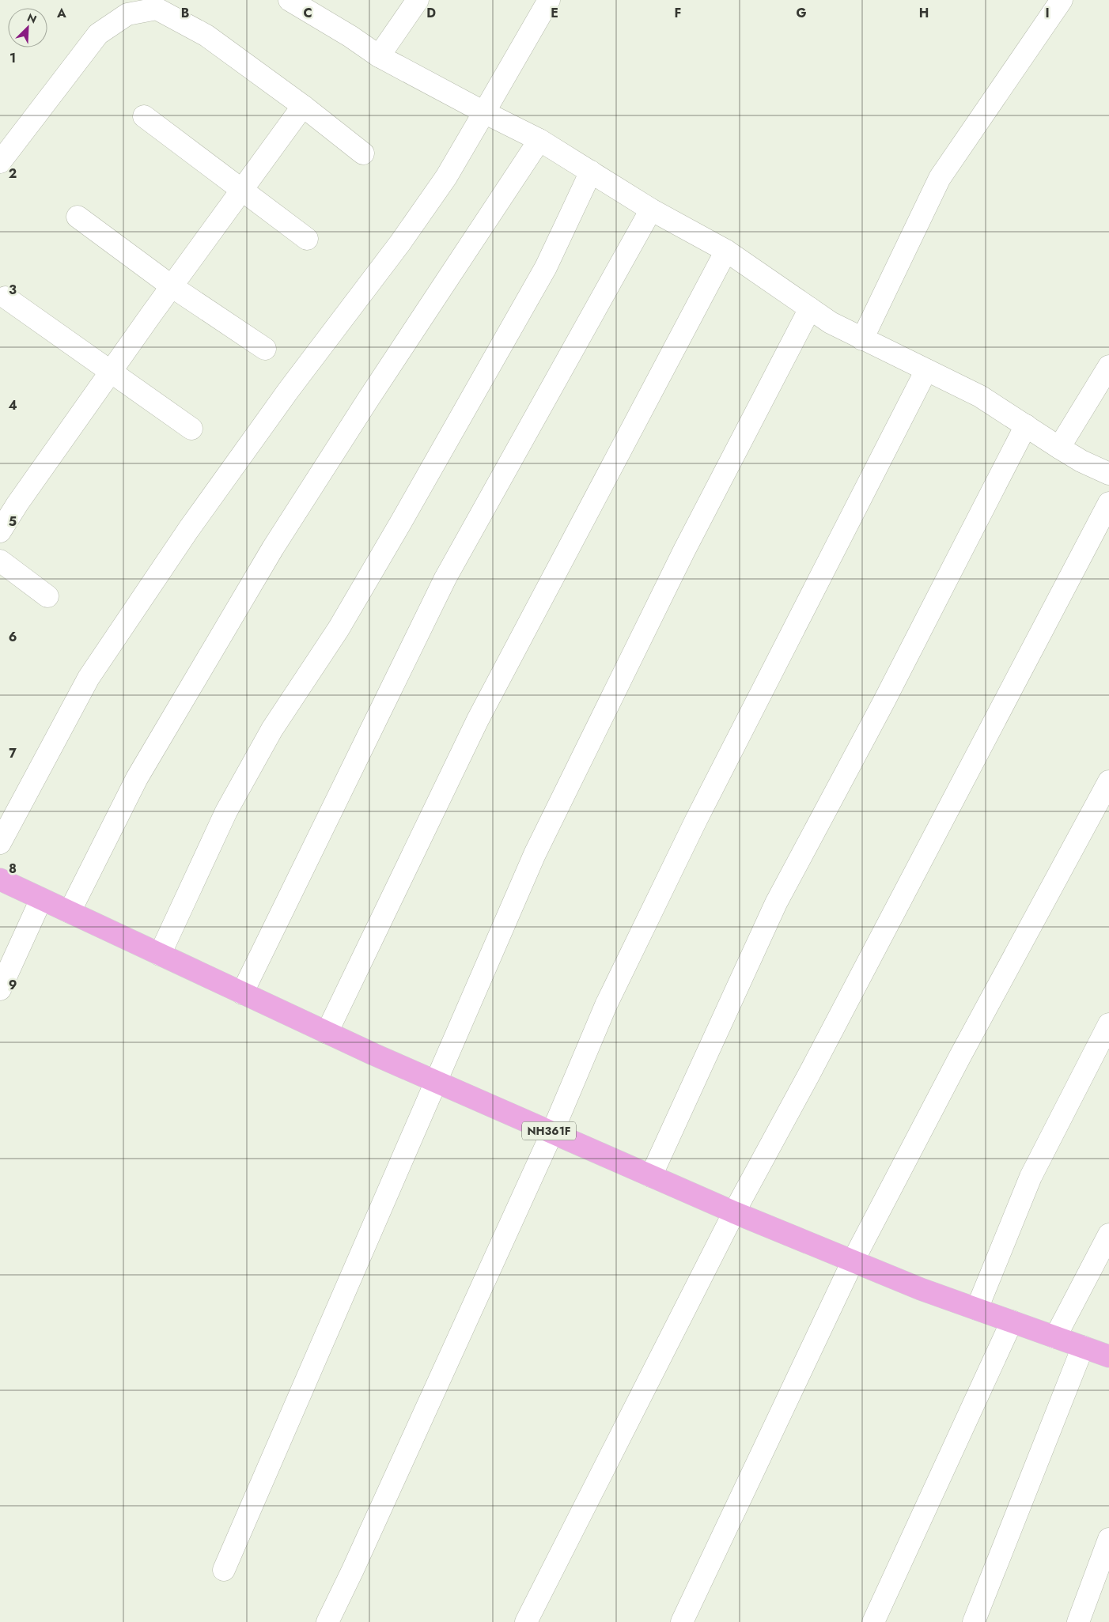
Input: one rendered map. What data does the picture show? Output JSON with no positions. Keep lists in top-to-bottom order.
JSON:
{
  "streets": {
    "highway": ["NH361F"]
  },
  "north": "top right",
  "grid": {
    "columns": [
      "A",
      "B",
      "C",
      "D",
      "E",
      "F",
      "G",
      "H",
      "I"
    ],
    "rows": [
      "1",
      "2",
      "3",
      "4",
      "5",
      "6",
      "7",
      "8",
      "9"
    ]
  }
}
